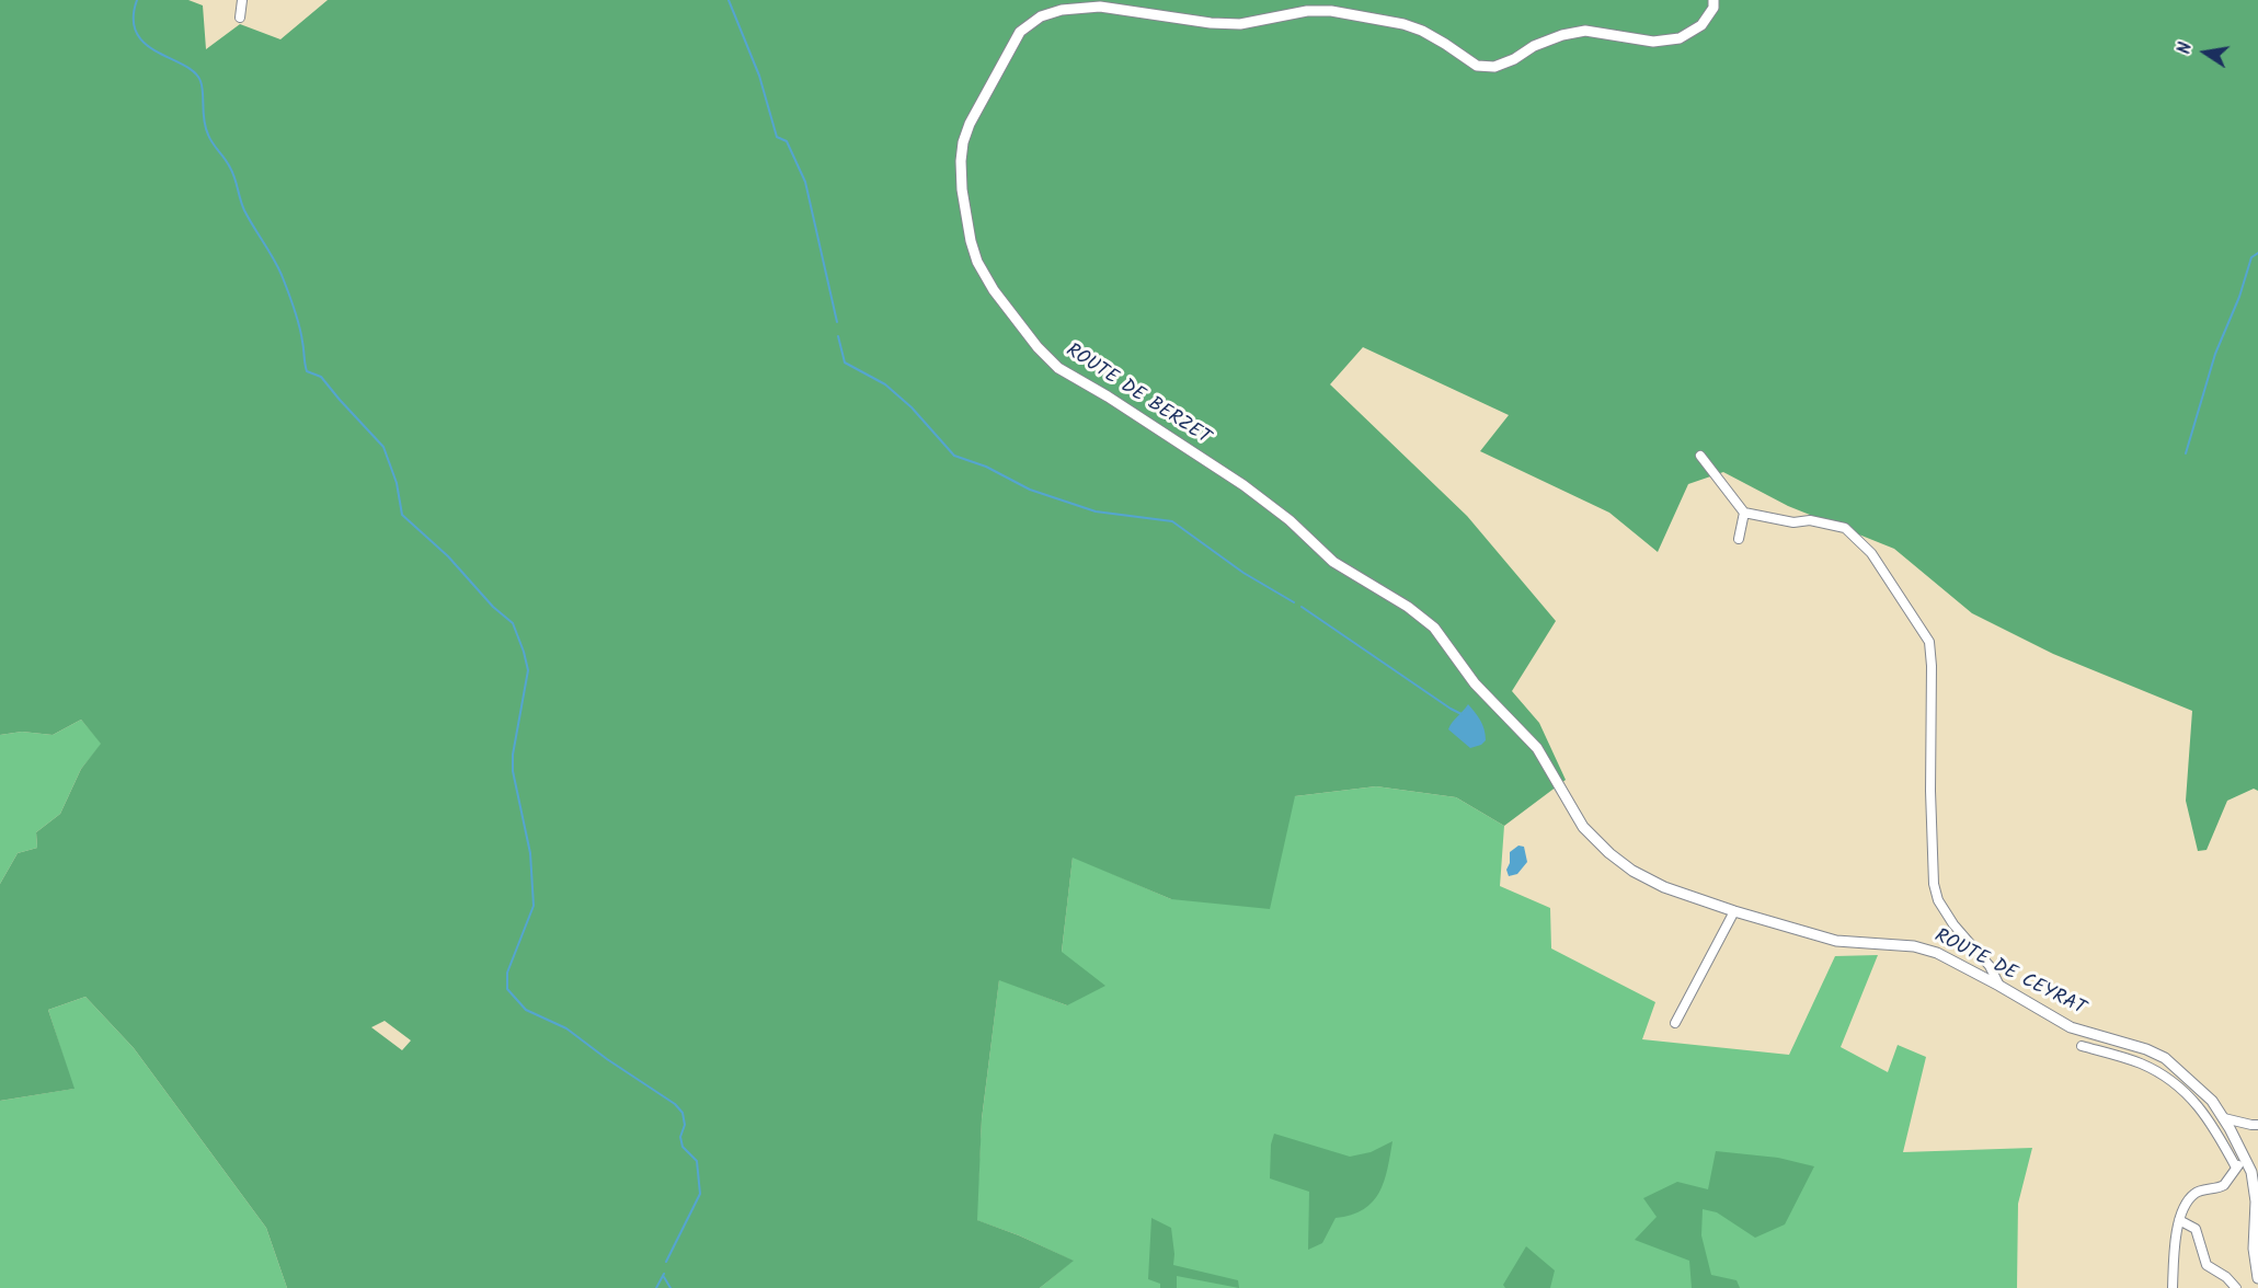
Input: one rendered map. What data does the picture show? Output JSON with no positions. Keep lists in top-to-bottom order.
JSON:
{
  "streets": {
    "street": ["ROUTE DE BERZET", "ROUTE DE CEYRAT"]
  },
  "crossings": [
    ["ROUTE DE BERZET", "ROUTE DE CEYRAT"]
  ],
  "north": "left"
}
